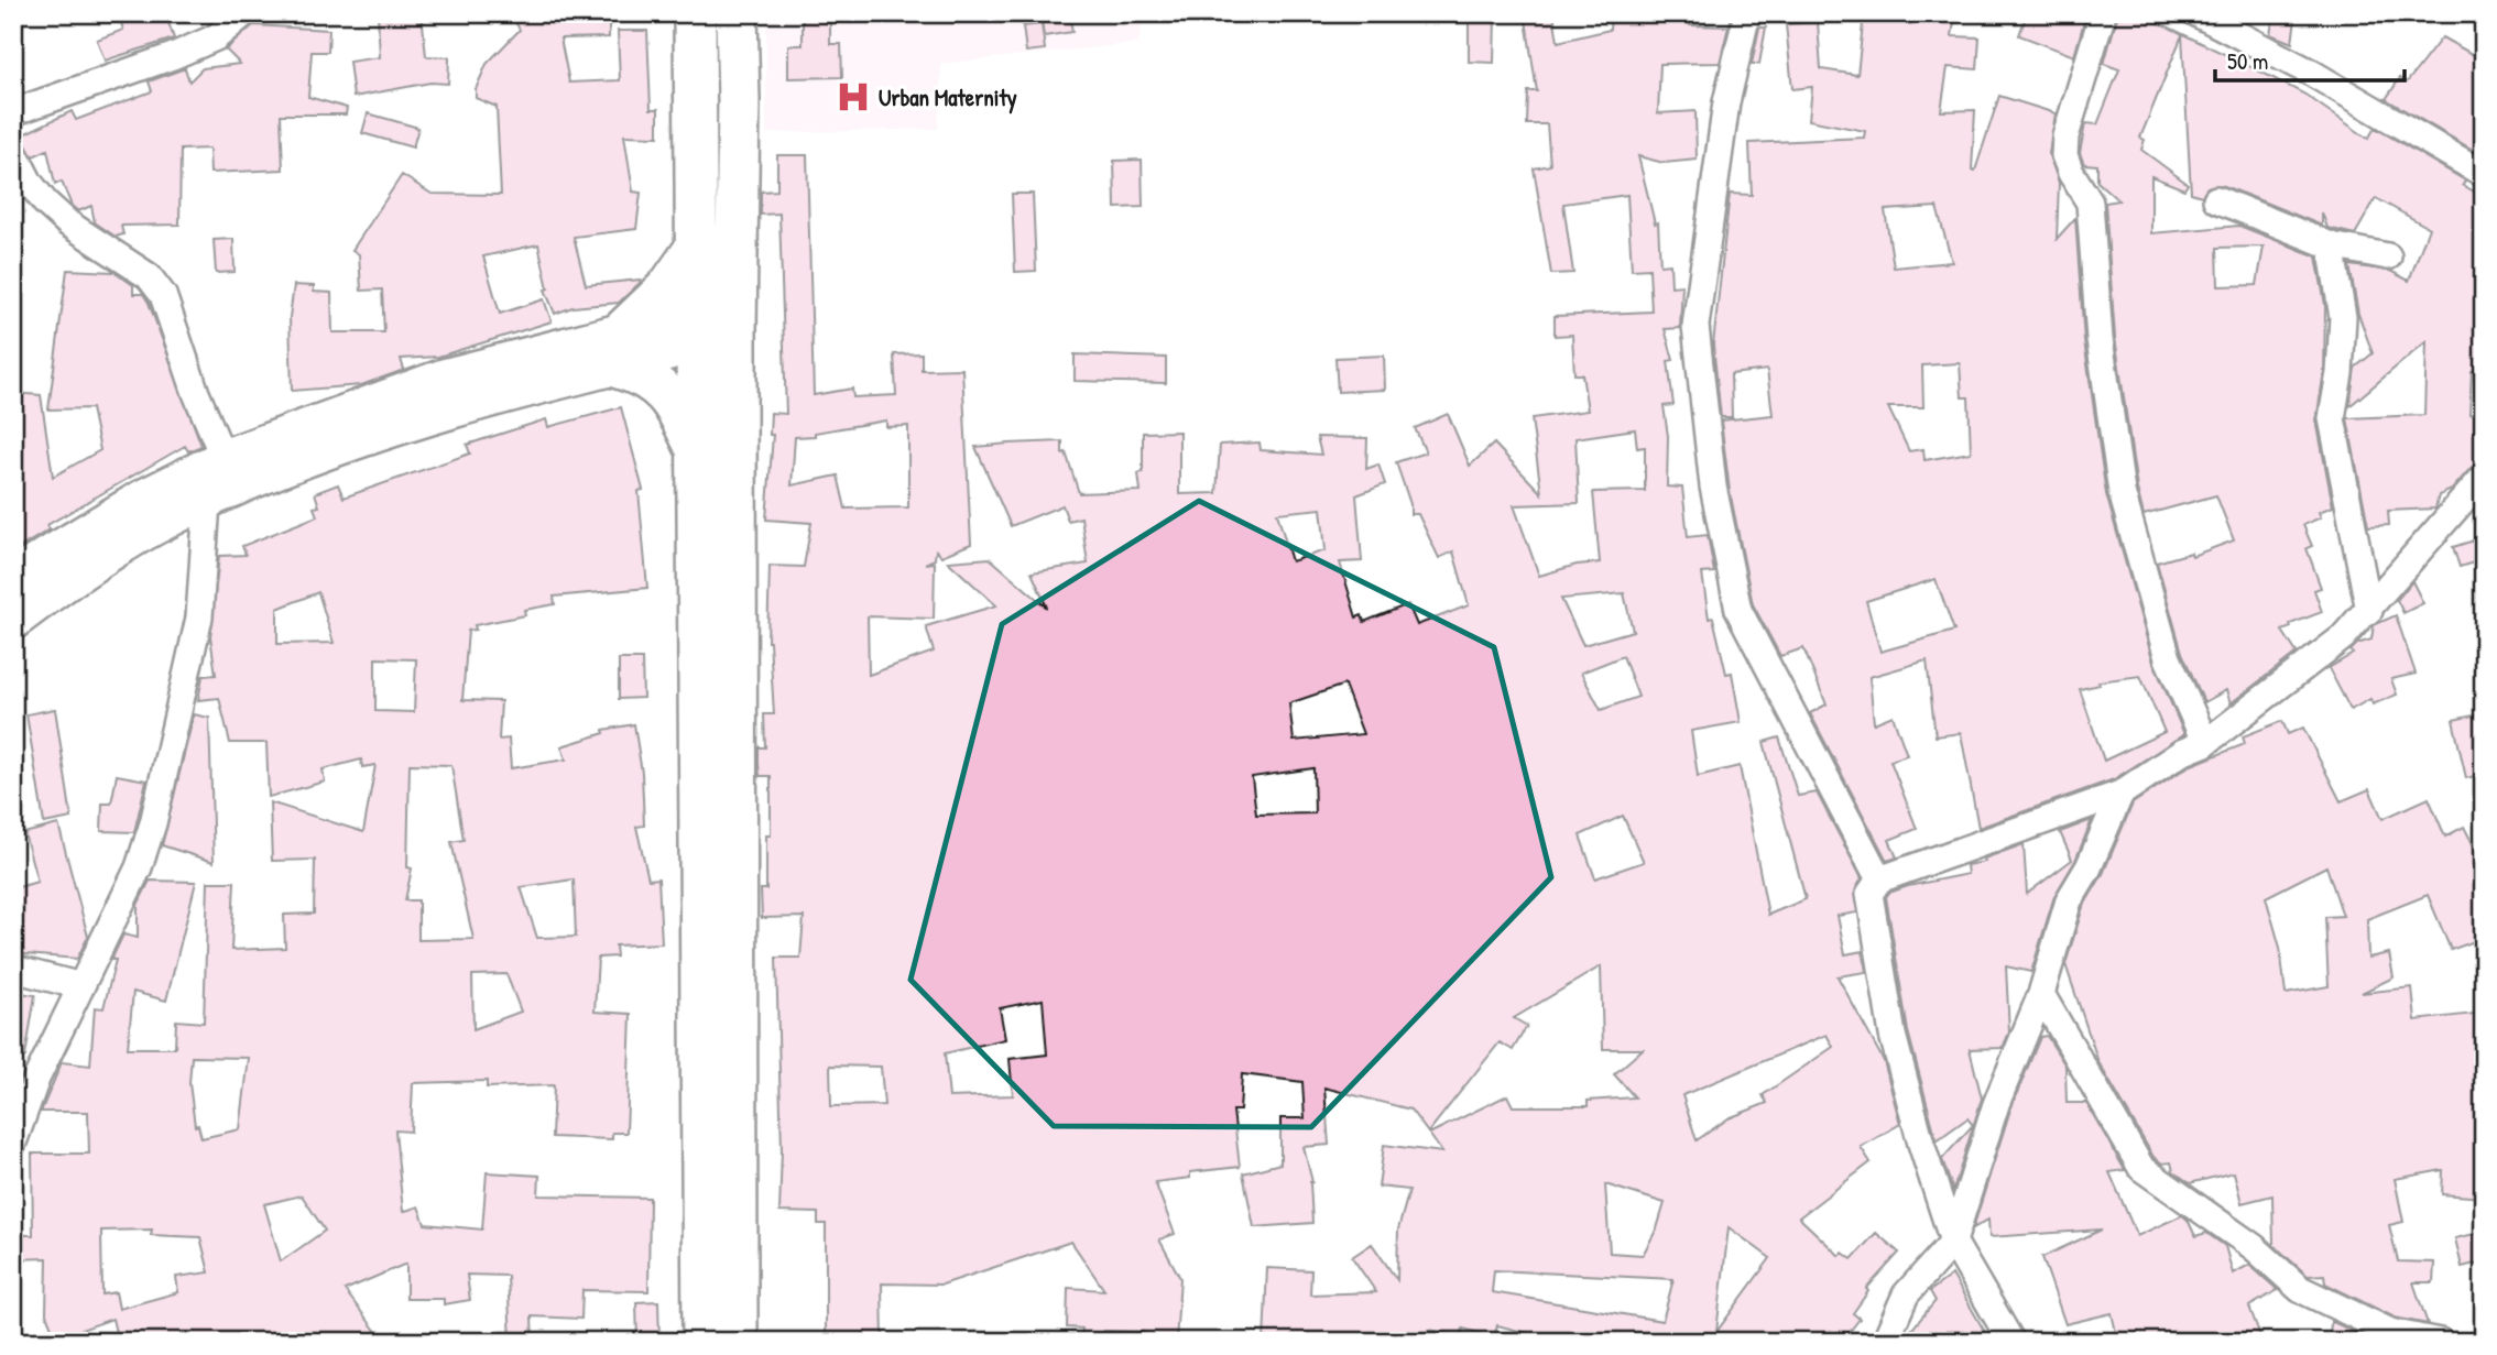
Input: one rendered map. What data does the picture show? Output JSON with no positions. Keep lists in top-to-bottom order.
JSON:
{
  "places": {
    "hospital": ["Urban Maternity"]
  },
  "scale_bar": "50 m"
}
